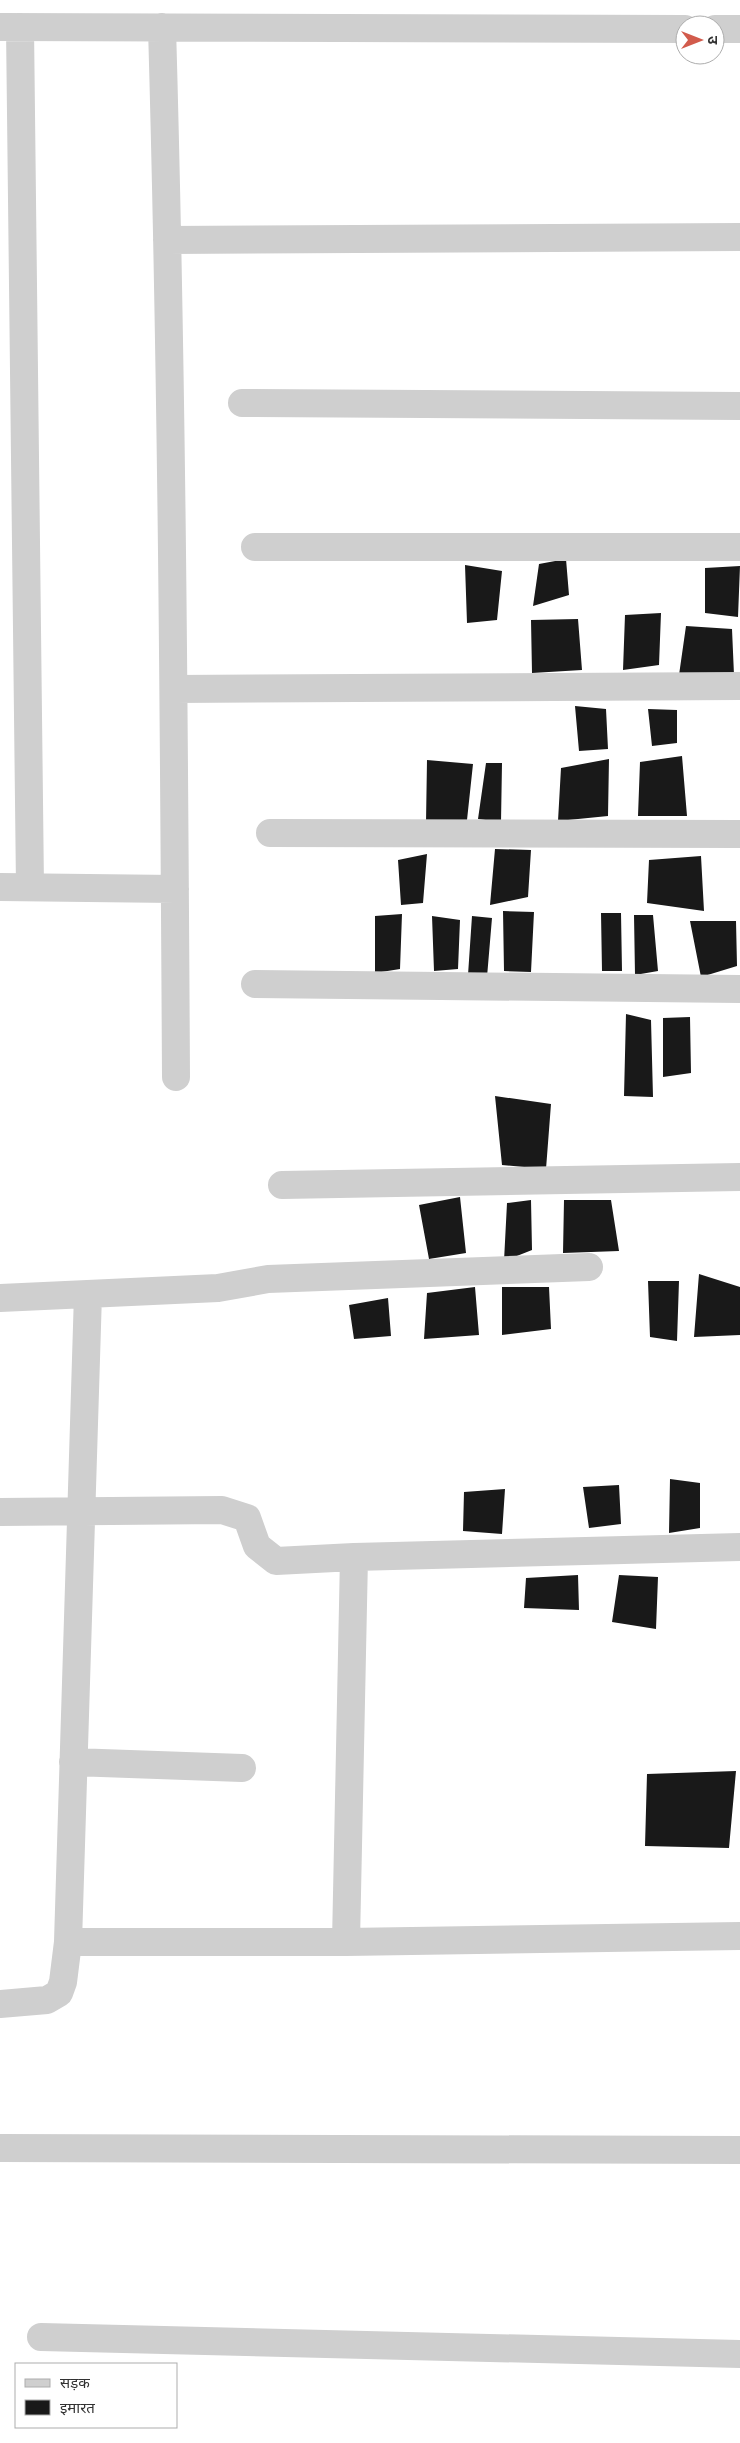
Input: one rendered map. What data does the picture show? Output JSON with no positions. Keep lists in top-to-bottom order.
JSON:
{
  "legend": ["सड़क", "इमारत"],
  "north": "right"
}
